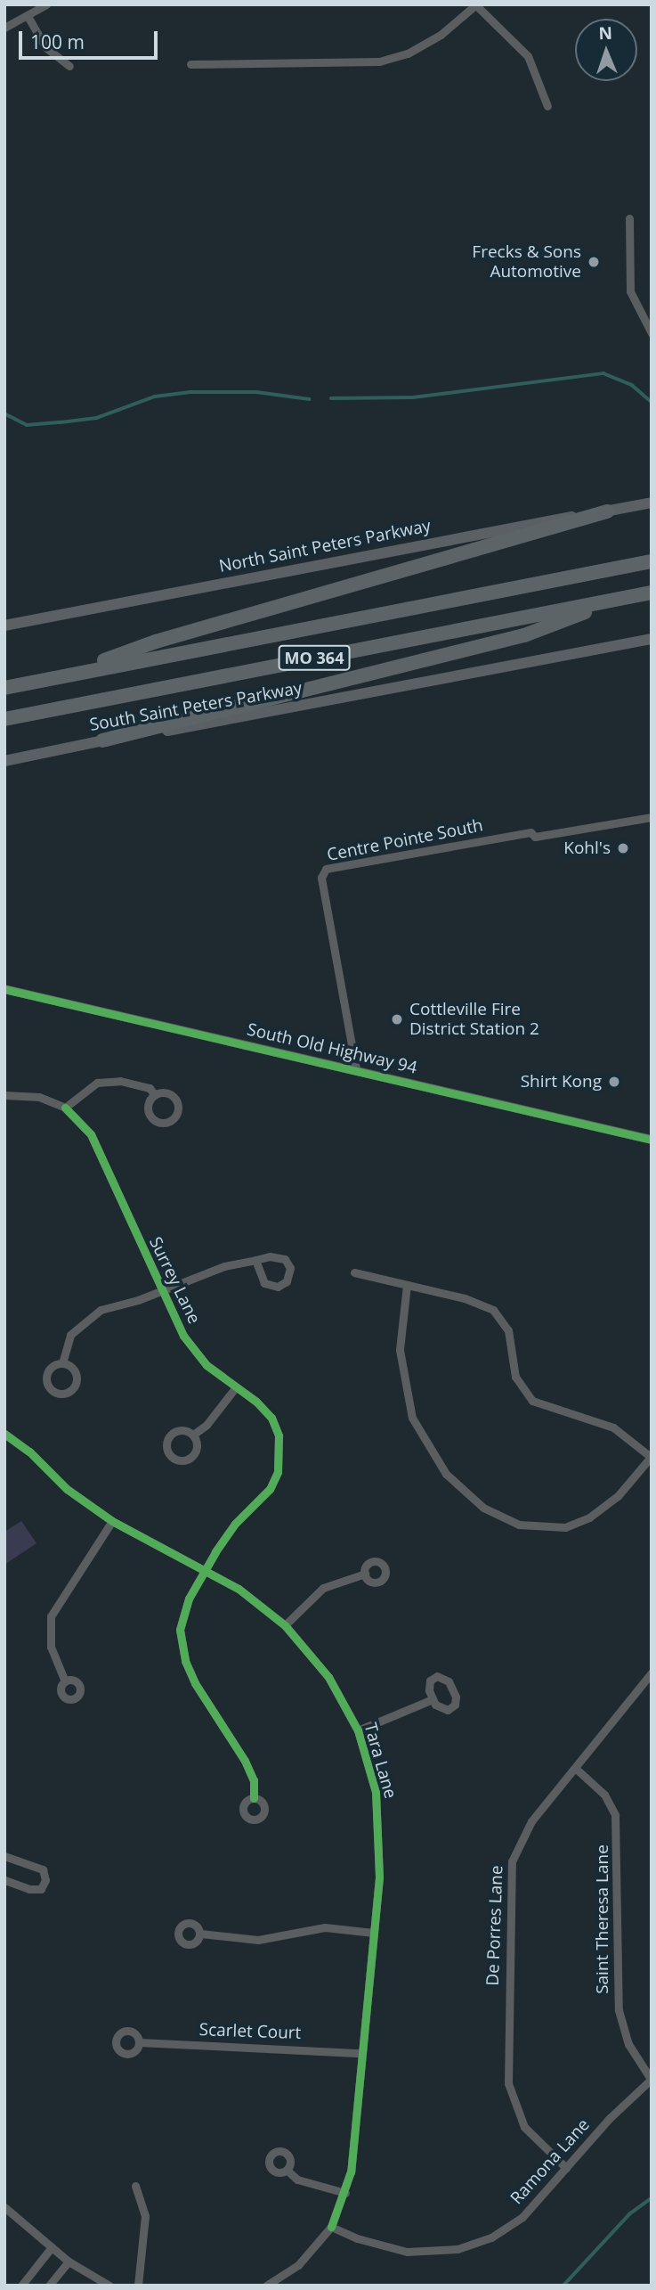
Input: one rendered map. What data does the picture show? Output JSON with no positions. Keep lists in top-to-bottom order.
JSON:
{
  "streets": {
    "highway": ["MO 364"],
    "main road": ["North Saint Peters Parkway", "South Saint Peters Parkway"],
    "street": [
      "Centre Pointe South",
      "South Old Highway 94",
      "Surrey Lane",
      "Tara Lane",
      "Saint Theresa Lane",
      "De Porres Lane",
      "Scarlet Court",
      "Ramona Lane"
    ]
  },
  "crossings": [
    ["Centre Pointe South", "South Old Highway 94"],
    ["Surrey Lane", "Tara Lane"],
    ["Tara Lane", "Scarlet Court"],
    ["Tara Lane", "Ramona Lane"],
    ["Saint Theresa Lane", "De Porres Lane"],
    ["Saint Theresa Lane", "Ramona Lane"],
    ["De Porres Lane", "Ramona Lane"]
  ],
  "places": [
    "Frecks & Sons Automotive",
    "Kohl's",
    "Cottleville Fire District Station 2",
    "Shirt Kong"
  ],
  "scale_bar": "100 m",
  "north": "top"
}
